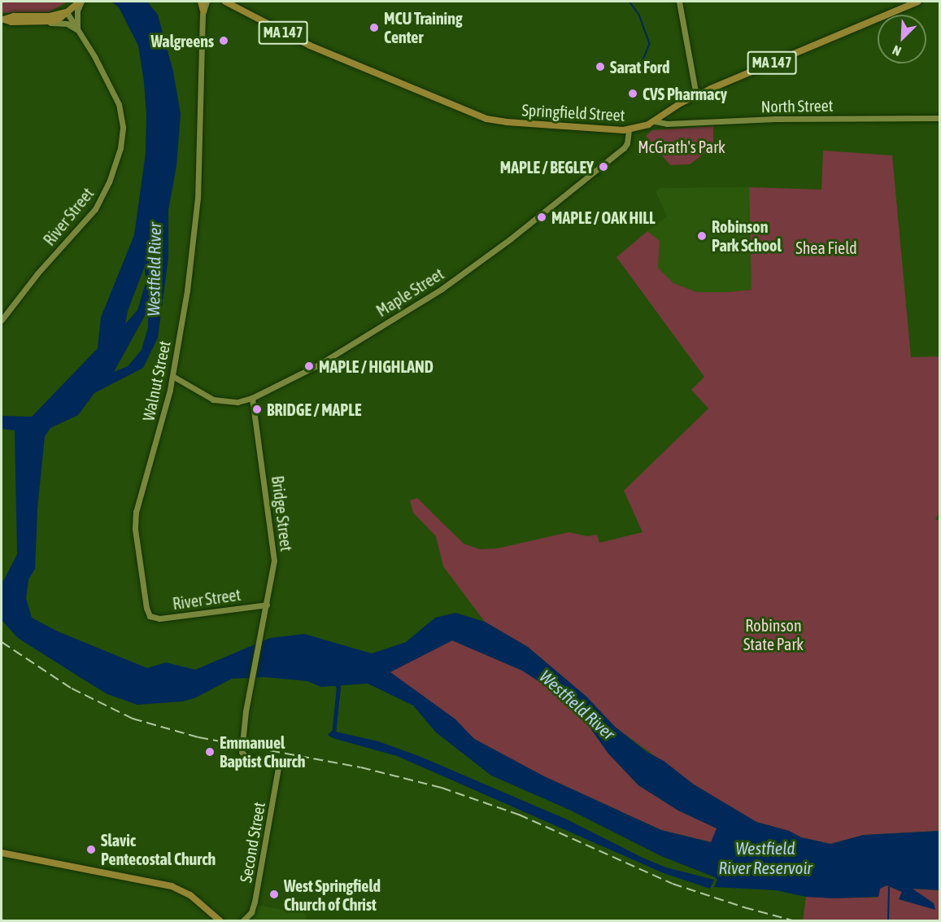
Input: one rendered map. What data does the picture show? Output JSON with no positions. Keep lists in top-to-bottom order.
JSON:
{
  "streets": {
    "main road": [
      "MA 147",
      "North Street",
      "Springfield Street",
      "River Street",
      "Maple Street",
      "Walnut Street",
      "Bridge Street",
      "Second Street"
    ]
  },
  "crossings": [
    ["North Street", "Springfield Street"],
    ["Springfield Street", "Maple Street"],
    ["River Street", "Walnut Street"],
    ["River Street", "Bridge Street"],
    ["Maple Street", "Walnut Street"],
    ["Maple Street", "Bridge Street"],
    ["Bridge Street", "Second Street"]
  ],
  "water": ["Westfield River", "Westfield River Reservoir"],
  "parks": ["McGrath's Park", "Shea Field", "Robinson State Park"],
  "places": [
    "MCU Training Center",
    "Walgreens",
    "Sarat Ford",
    "CVS Pharmacy",
    "MAPLE / BEGLEY",
    "MAPLE / OAK HILL",
    "Robinson Park School",
    "MAPLE / HIGHLAND",
    "BRIDGE / MAPLE",
    "Emmanuel Baptist Church",
    "Slavic Pentecostal Church",
    "West Springfield Church of Christ"
  ],
  "north": "bottom left"
}
